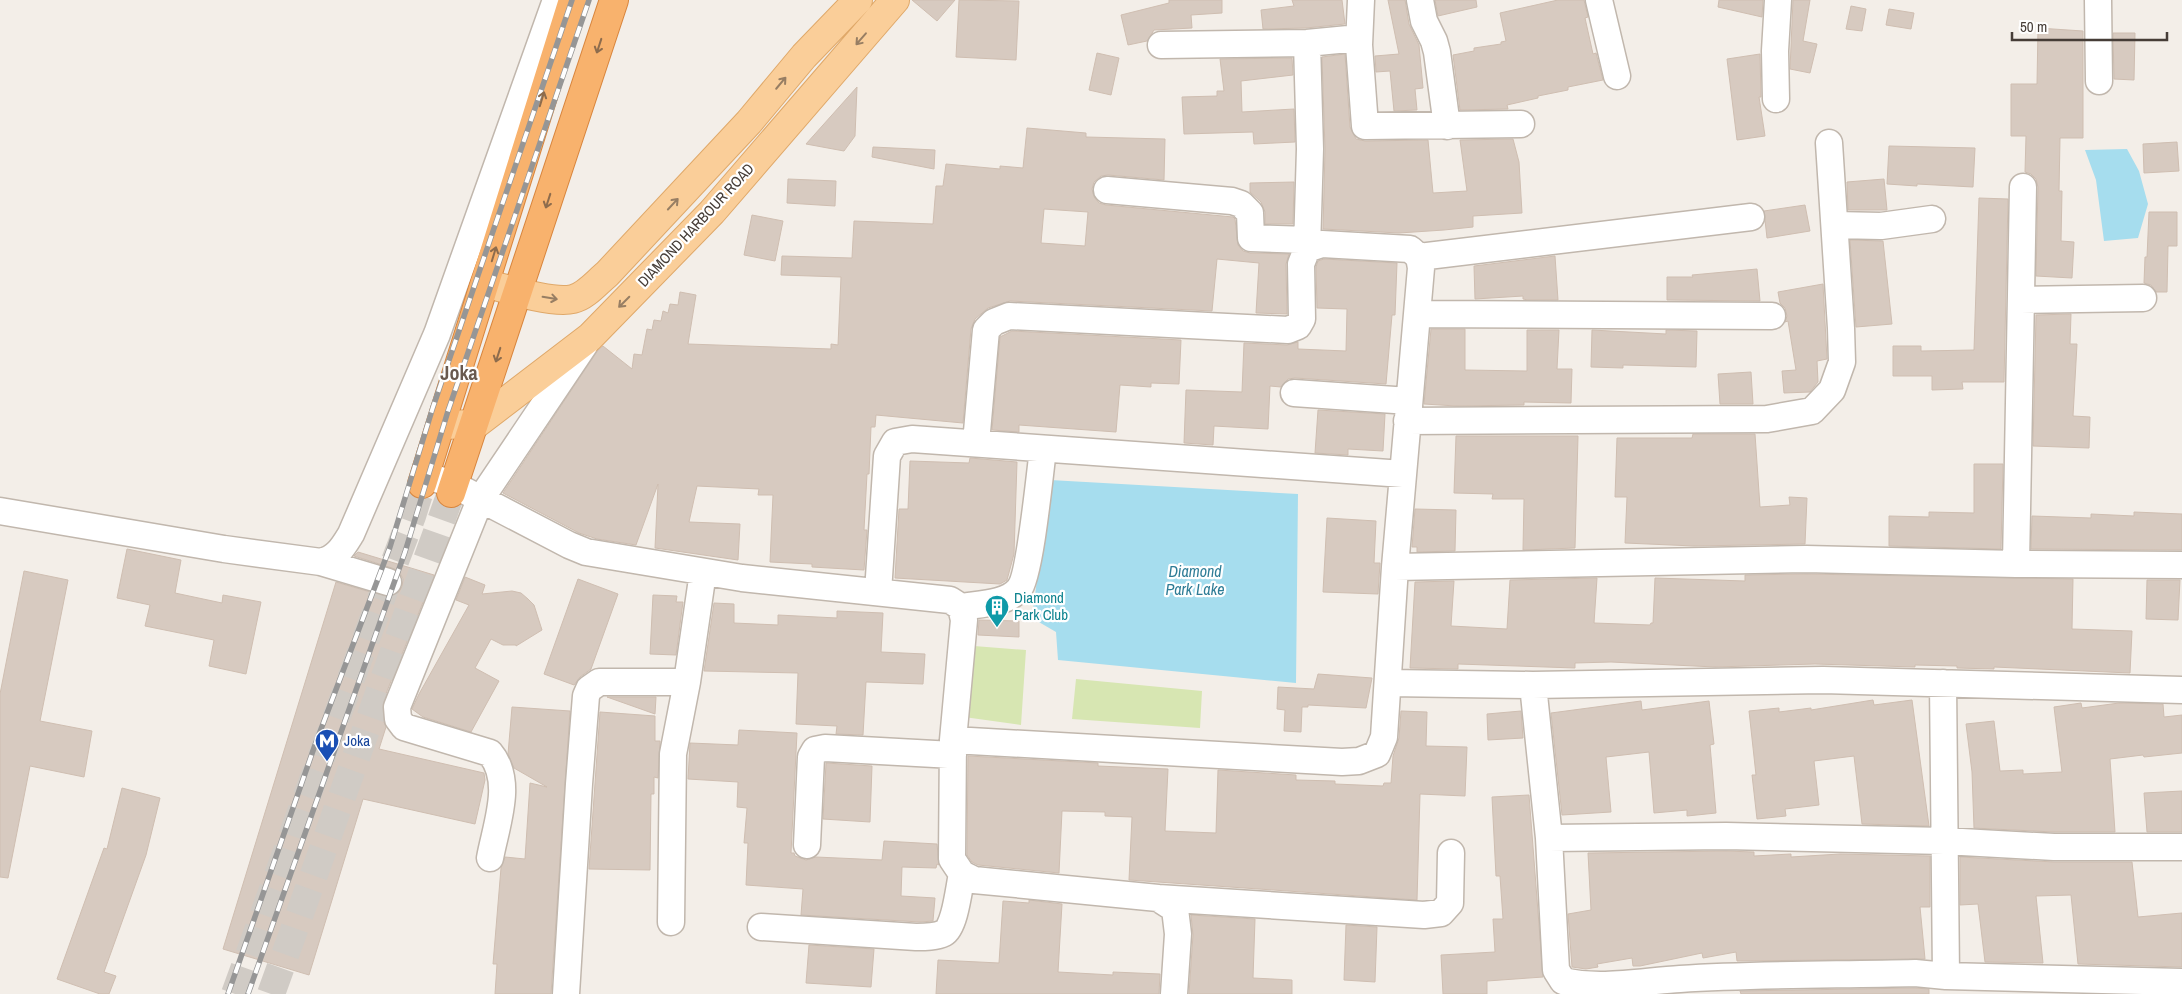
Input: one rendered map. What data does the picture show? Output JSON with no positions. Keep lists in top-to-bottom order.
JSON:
{
  "streets": {
    "main road": ["DIAMOND HARBOUR ROAD"]
  },
  "districts": ["Joka"],
  "water": ["Diamond Park Lake"],
  "places": {
    "building": ["Diamond Park Club"],
    "metro station": ["Joka"]
  },
  "scale_bar": "50 m"
}
